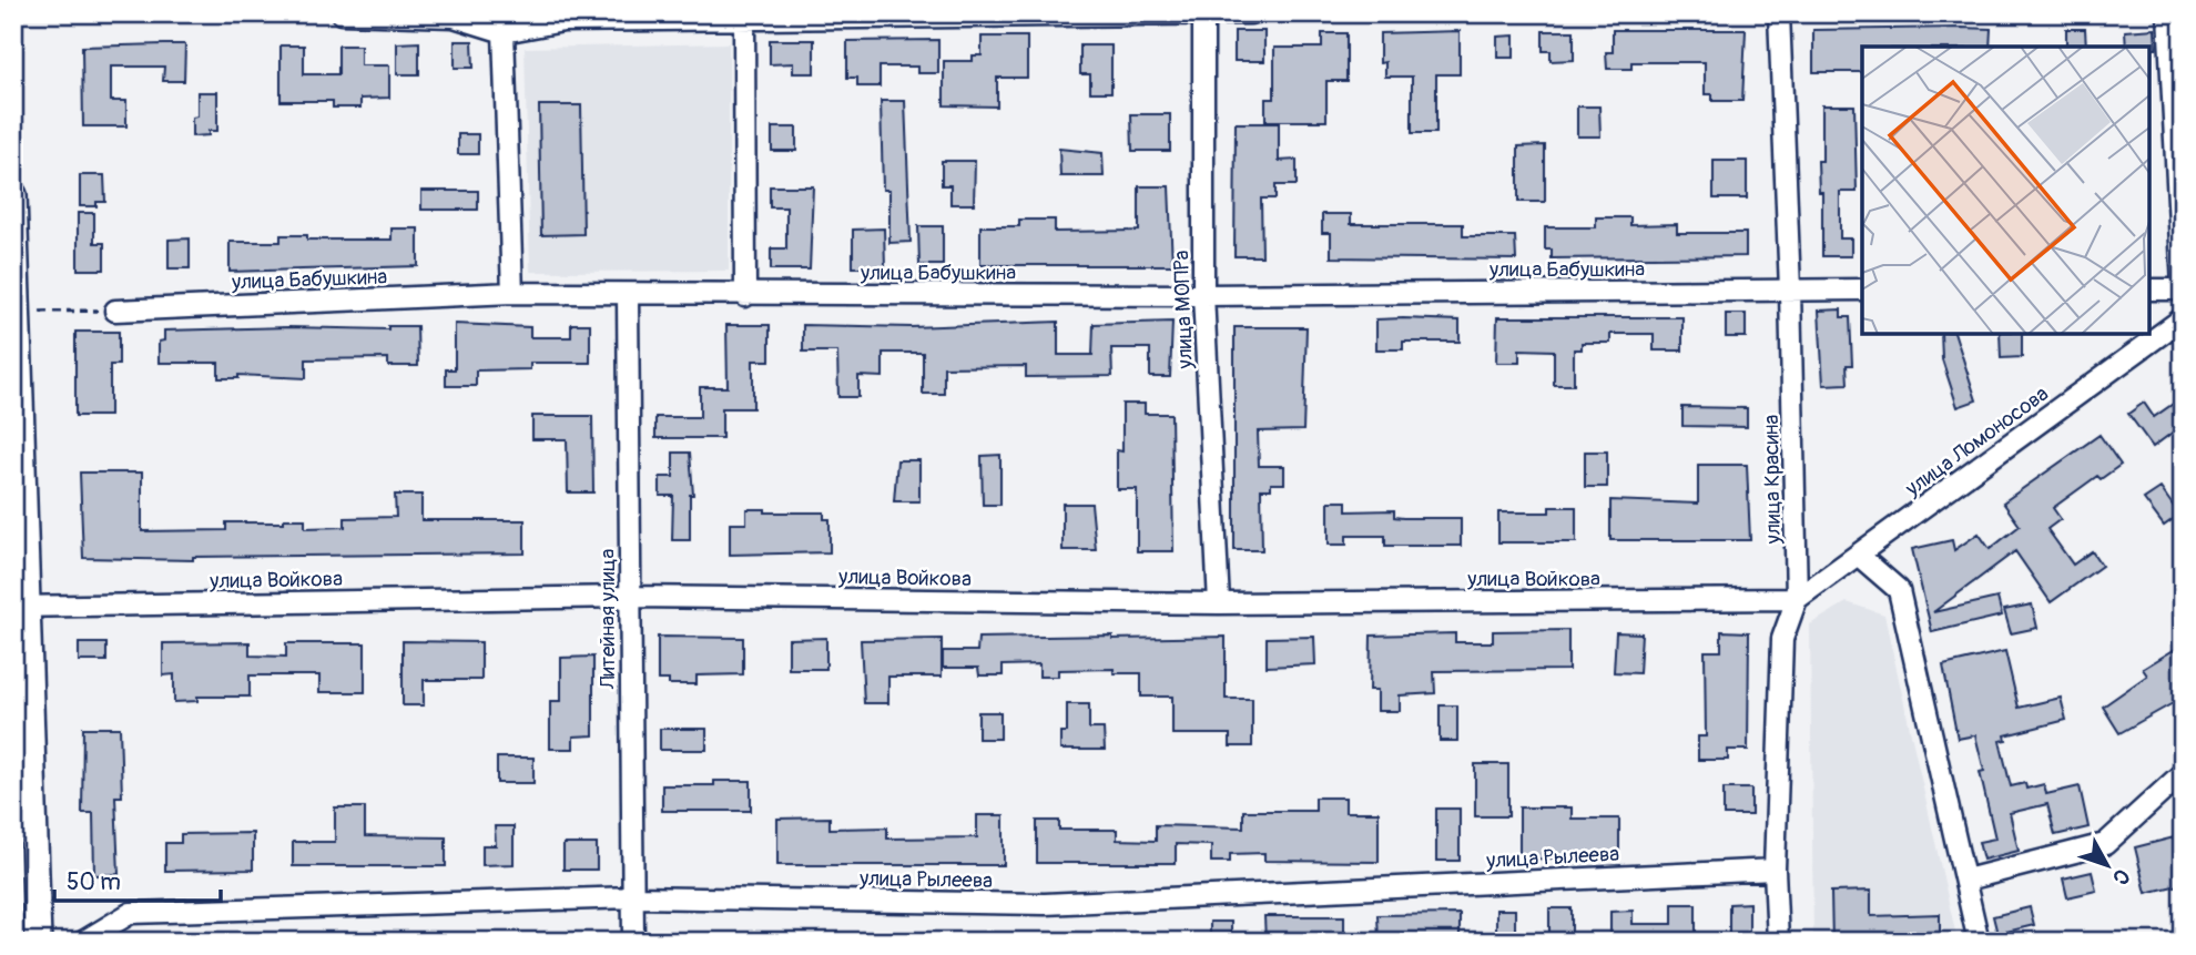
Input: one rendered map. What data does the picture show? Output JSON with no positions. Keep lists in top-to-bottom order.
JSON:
{
  "streets": {
    "street": [
      "улица Бабушкина",
      "улица МОПРа",
      "улица Ломоносова",
      "улица Красина",
      "улица Войкова",
      "Литейная улица",
      "улица Рылеева"
    ]
  },
  "crossings": [
    ["улица Бабушкина", "улица МОПРа"],
    ["улица Бабушкина", "улица Красина"],
    ["улица Бабушкина", "Литейная улица"],
    ["улица МОПРа", "улица Войкова"],
    ["улица Ломоносова", "улица Красина"],
    ["улица Ломоносова", "улица Войкова"],
    ["улица Красина", "улица Войкова"],
    ["улица Красина", "улица Рылеева"],
    ["улица Войкова", "Литейная улица"],
    ["Литейная улица", "улица Рылеева"]
  ],
  "scale_bar": "50 m",
  "north": "bottom right"
}
